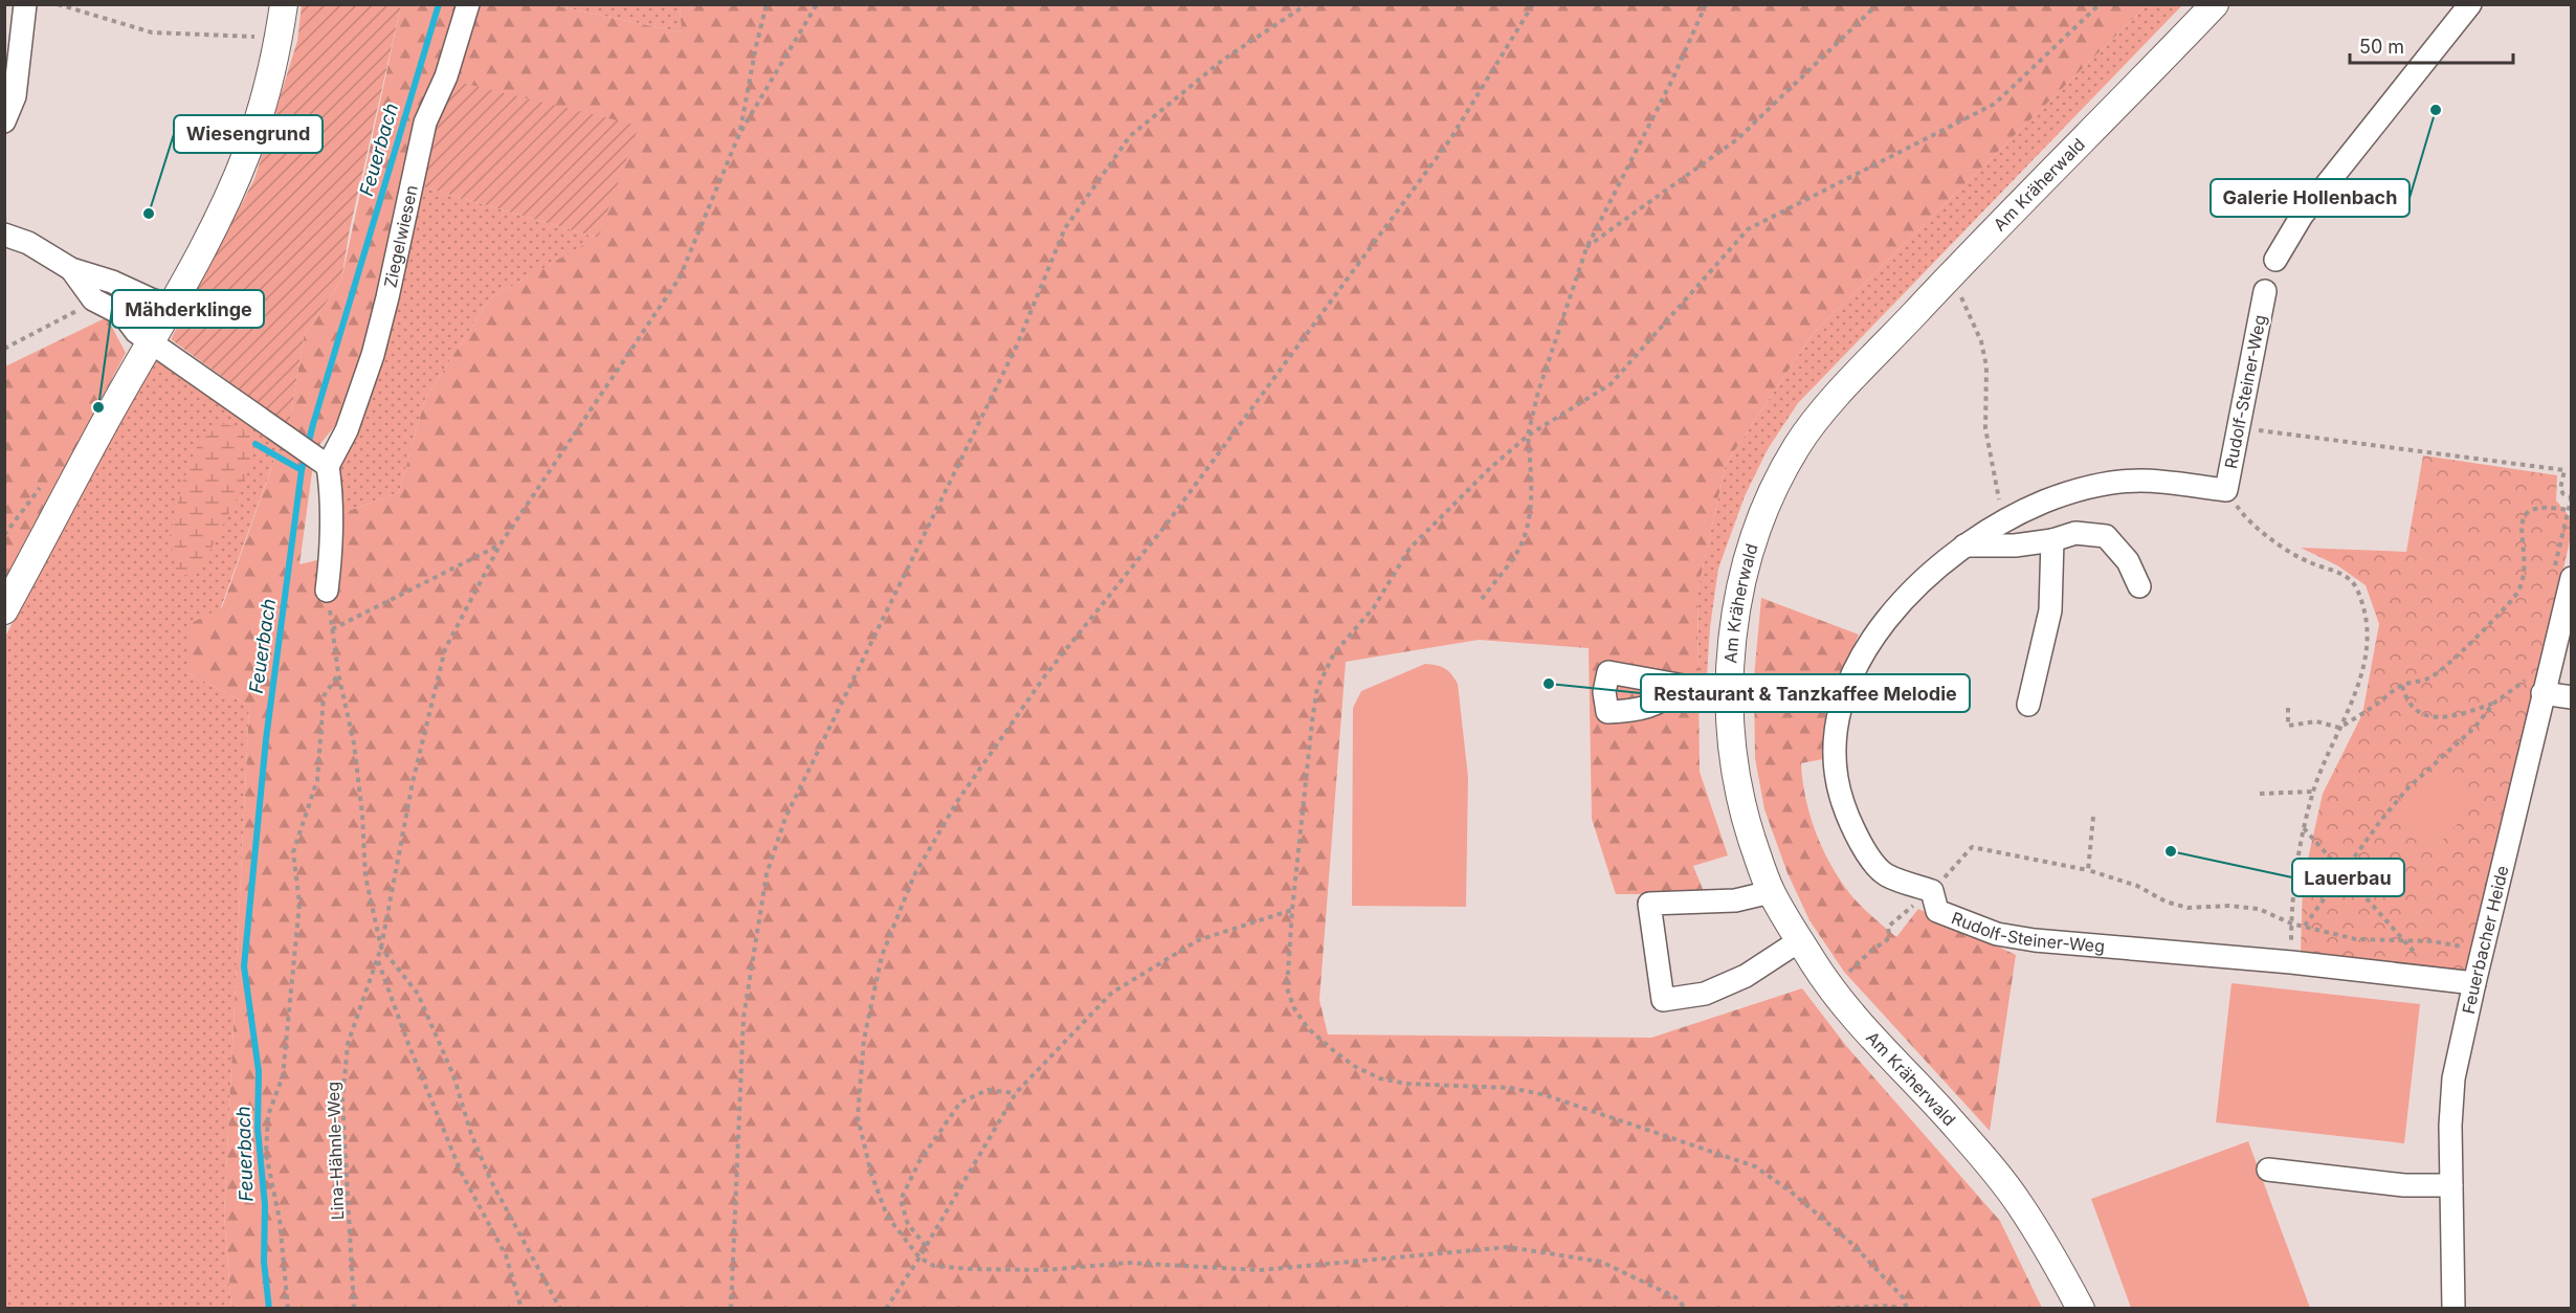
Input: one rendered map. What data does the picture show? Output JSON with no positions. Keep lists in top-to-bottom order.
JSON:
{
  "streets": {
    "main road": ["Am Kräherwald"],
    "street": ["Ziegelwiesen", "Rudolf-Steiner-Weg", "Feuerbacher Heide"],
    "path": ["Lina-Hähnle-Weg"]
  },
  "crossings": [
    ["Rudolf-Steiner-Weg", "Feuerbacher Heide"]
  ],
  "water": ["Feuerbach"],
  "places": [
    "Galerie Hollenbach",
    "Wiesengrund",
    "Mähderklinge",
    "Restaurant & Tanzkaffee Melodie",
    "Lauerbau"
  ],
  "scale_bar": "50 m"
}
